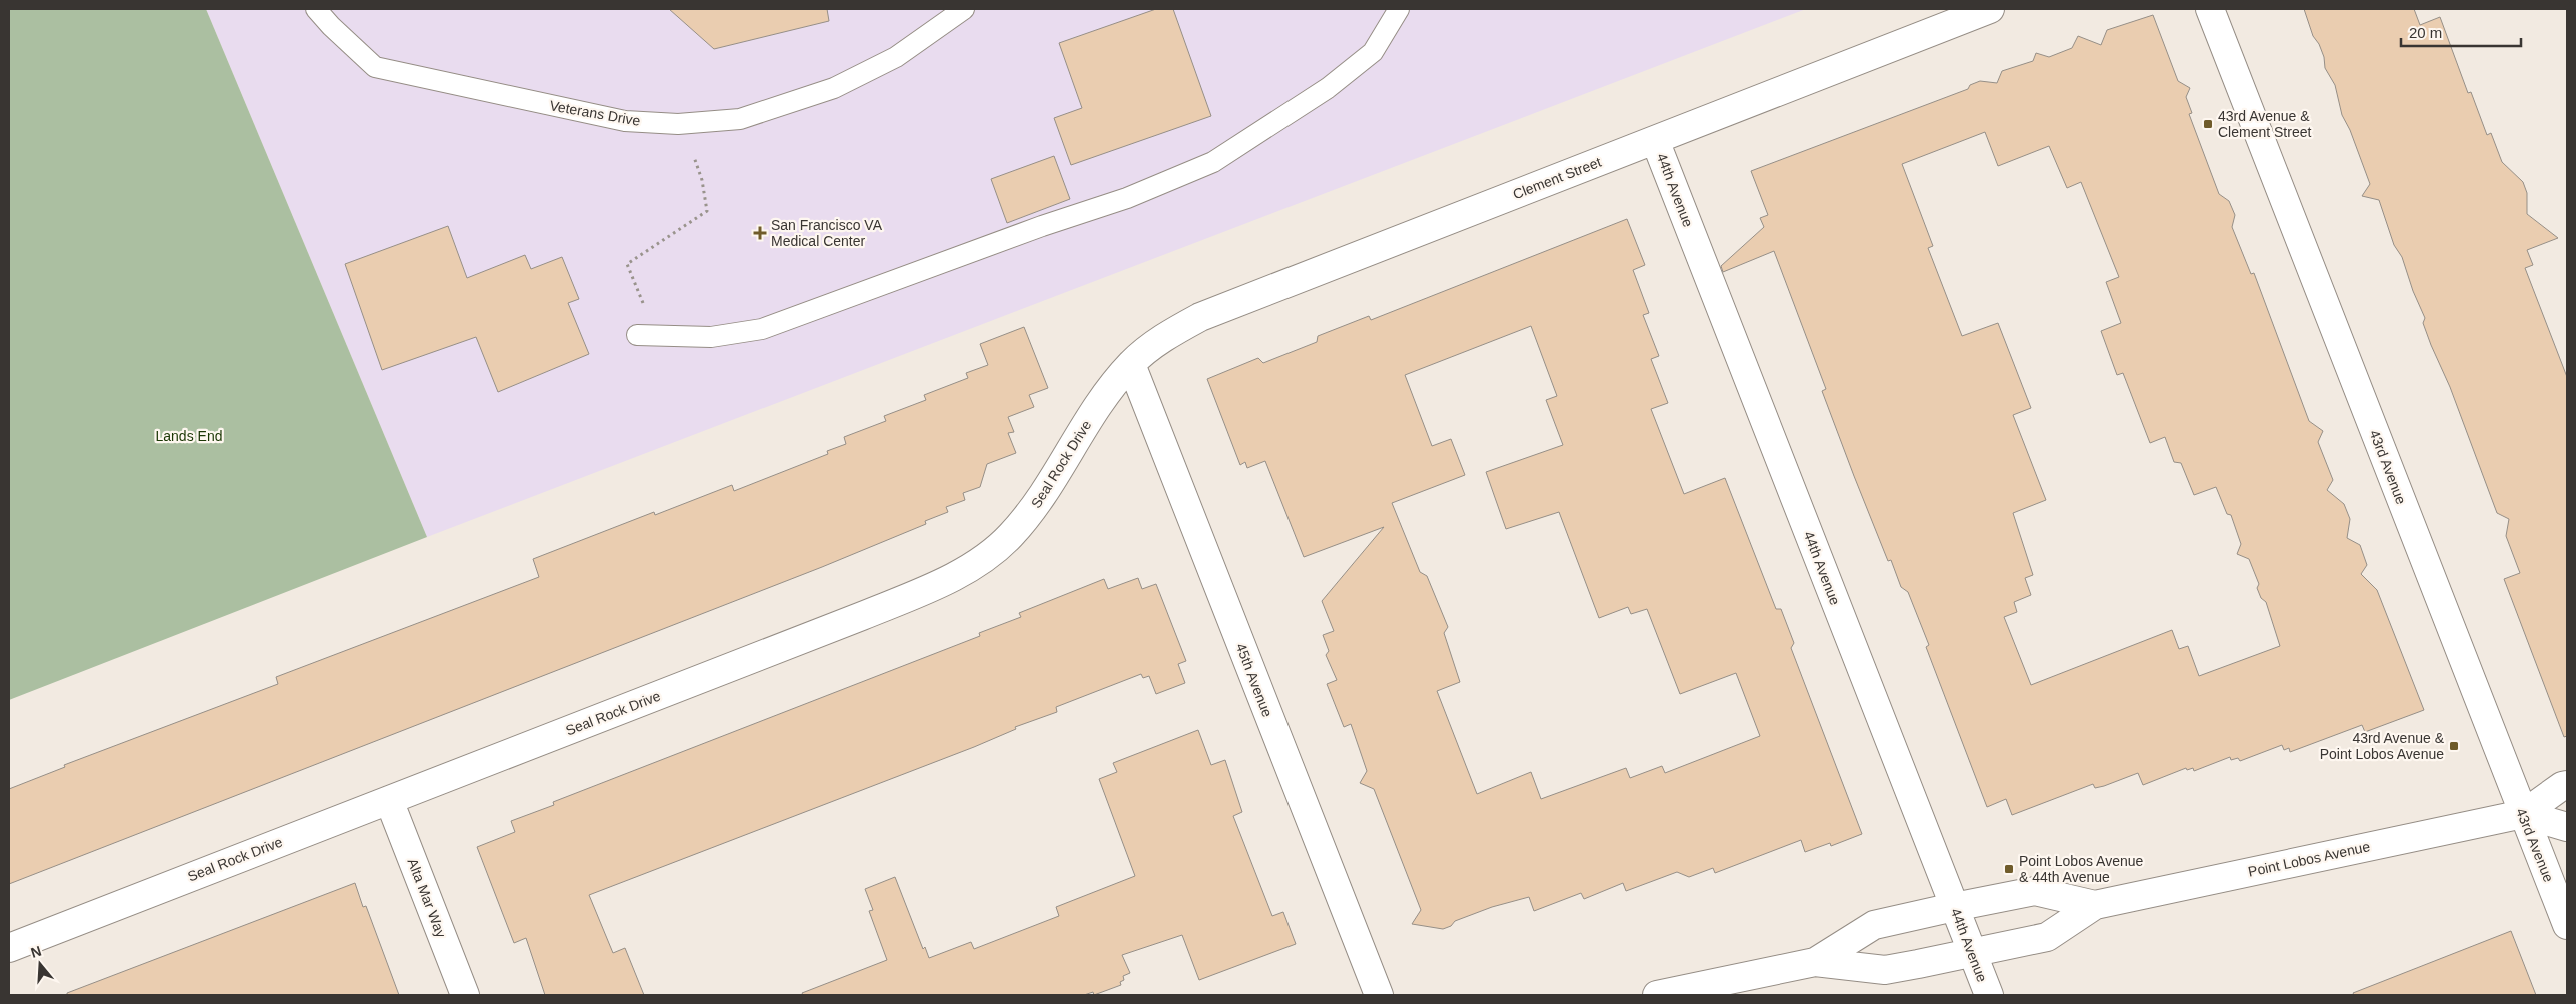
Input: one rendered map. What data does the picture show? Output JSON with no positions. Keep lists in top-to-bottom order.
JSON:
{
  "streets": {
    "street": [
      "Clement Street",
      "44th Avenue",
      "Seal Rock Drive",
      "43rd Avenue",
      "45th Avenue",
      "Point Lobos Avenue",
      "Alta Mar Way"
    ],
    "lane": ["Veterans Drive"]
  },
  "crossings": [
    ["Clement Street", "44th Avenue"],
    ["Clement Street", "Seal Rock Drive"],
    ["Clement Street", "45th Avenue"],
    ["44th Avenue", "Point Lobos Avenue"],
    ["Seal Rock Drive", "45th Avenue"],
    ["Seal Rock Drive", "Alta Mar Way"],
    ["43rd Avenue", "Point Lobos Avenue"]
  ],
  "parks": ["Lands End"],
  "places": {
    "transit": ["43rd Avenue & Clement Street", "43rd Avenue & Point Lobos Avenue", "Point Lobos Avenue & 44th Avenue"],
    "health": ["San Francisco VA Medical Center"]
  },
  "scale_bar": "20 m",
  "north": "top"
}
